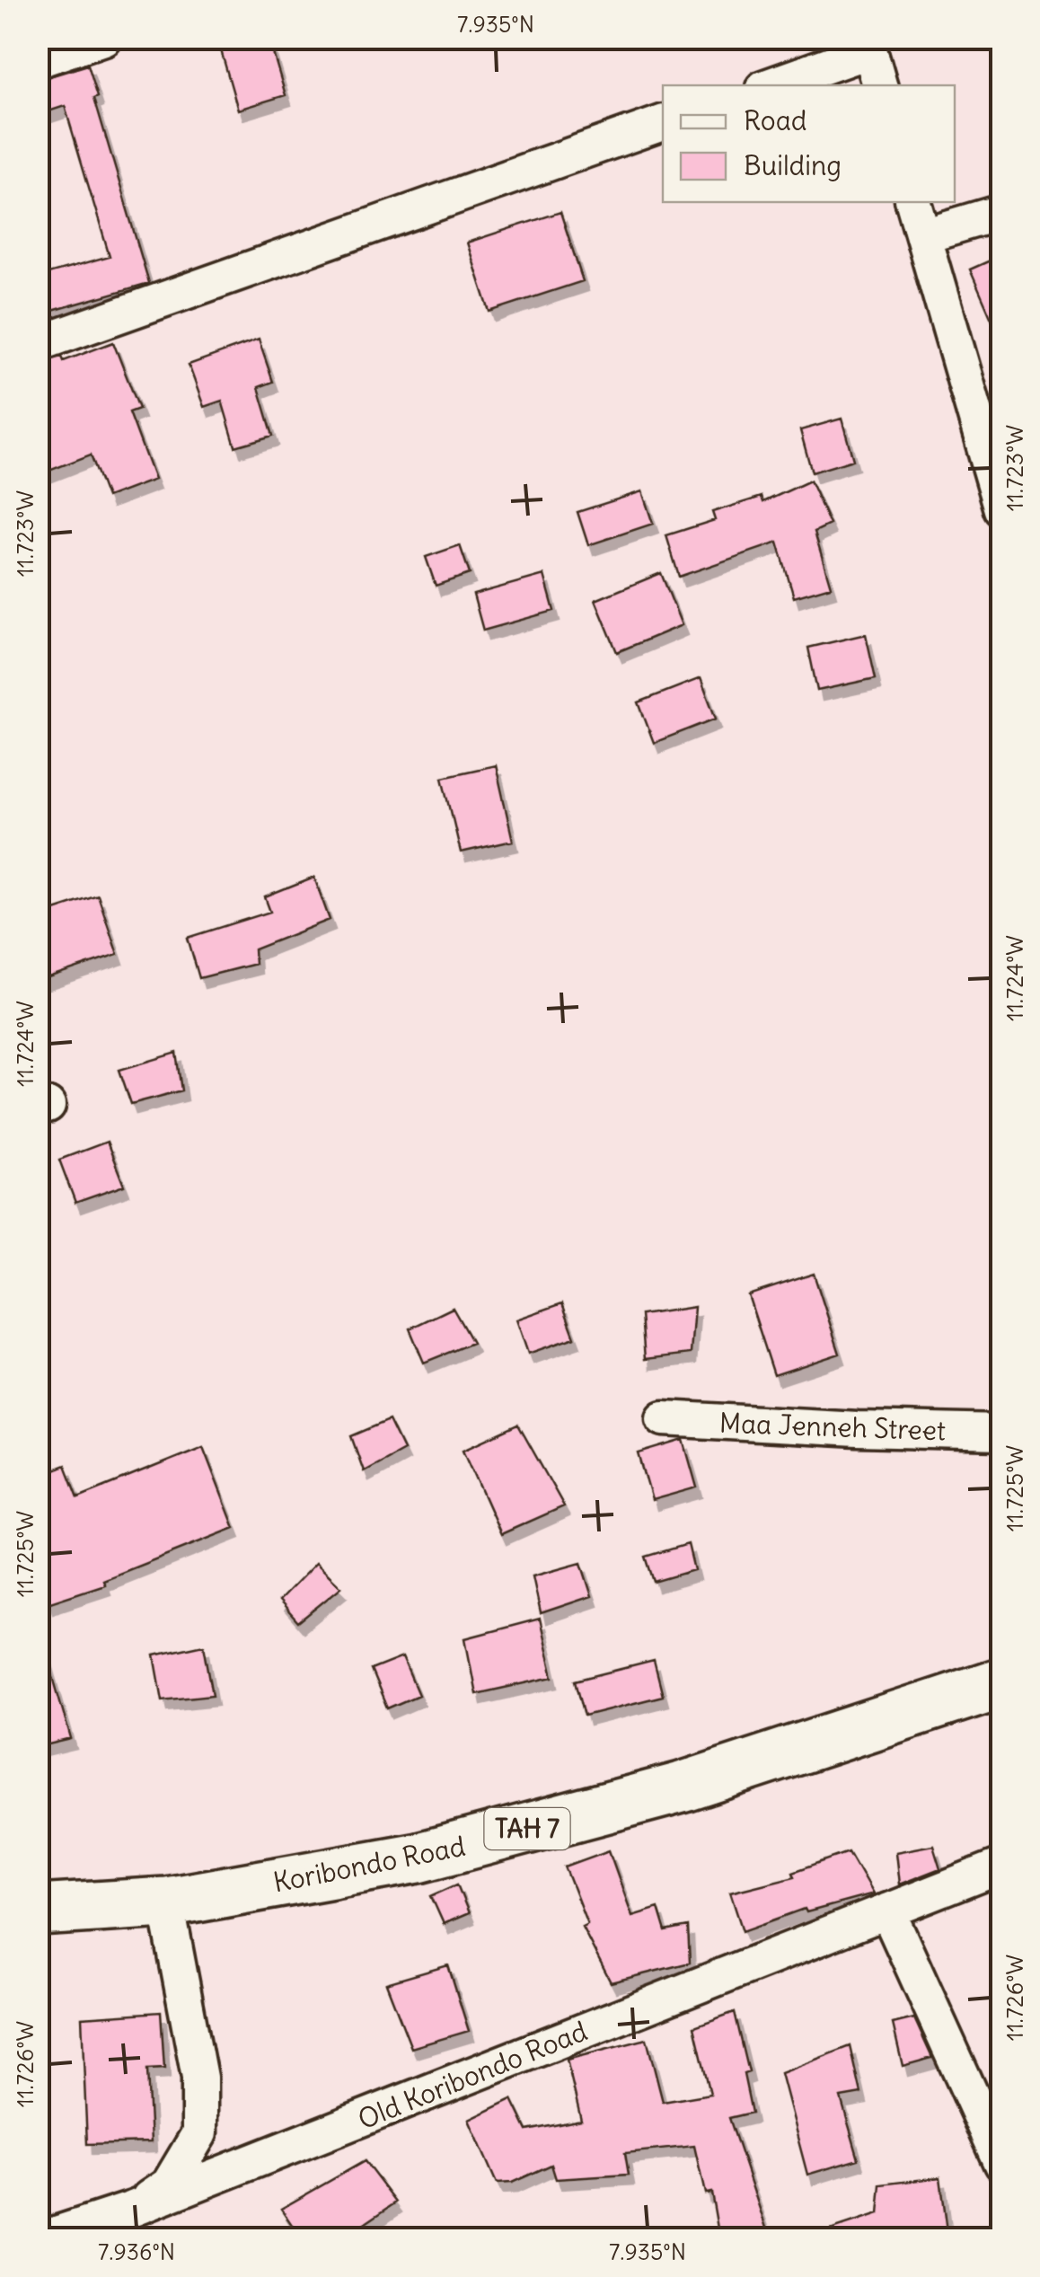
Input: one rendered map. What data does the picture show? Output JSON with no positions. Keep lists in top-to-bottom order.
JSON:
{
  "streets": {
    "highway": ["TAH 7", "Koribondo Road"],
    "street": ["Maa Jenneh Street", "Old Koribondo Road"]
  },
  "legend": ["Road", "Building"],
  "coordinates": [
    "7.935°N",
    "11.723°W",
    "11.724°W",
    "11.725°W",
    "11.726°W",
    "7.936°N"
  ]
}
